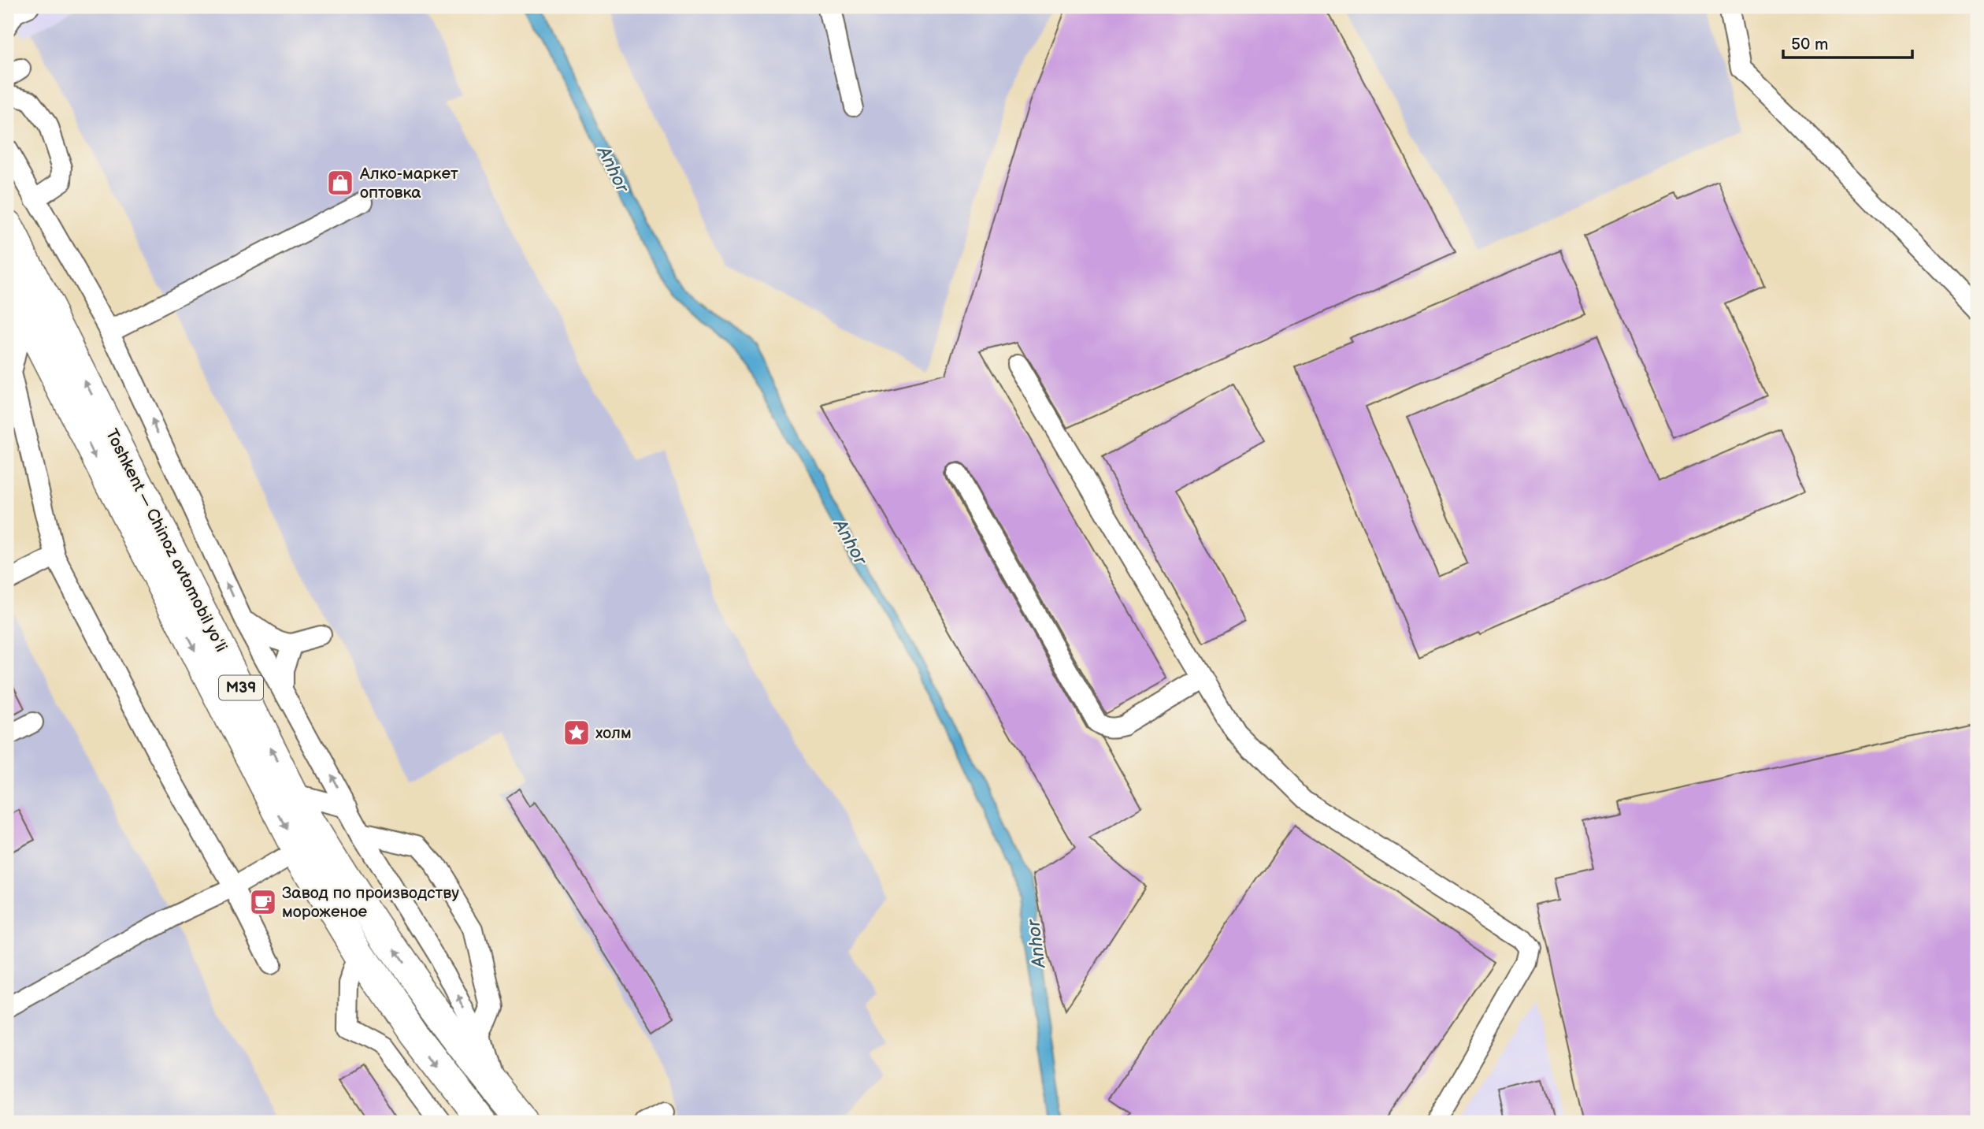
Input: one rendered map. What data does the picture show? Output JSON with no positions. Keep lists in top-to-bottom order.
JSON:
{
  "streets": {
    "highway": ["Toshkent — Chinoz avtomobil yoʻli", "M39"]
  },
  "crossings": [
    ["Toshkent — Chinoz avtomobil yoʻli", "M39"]
  ],
  "water": ["Anhor"],
  "places": {
    "shop": ["Алко-маркет оптовка"],
    "place": ["холм"],
    "cafe": ["Завод по производству мороженое"]
  },
  "scale_bar": "50 m"
}
